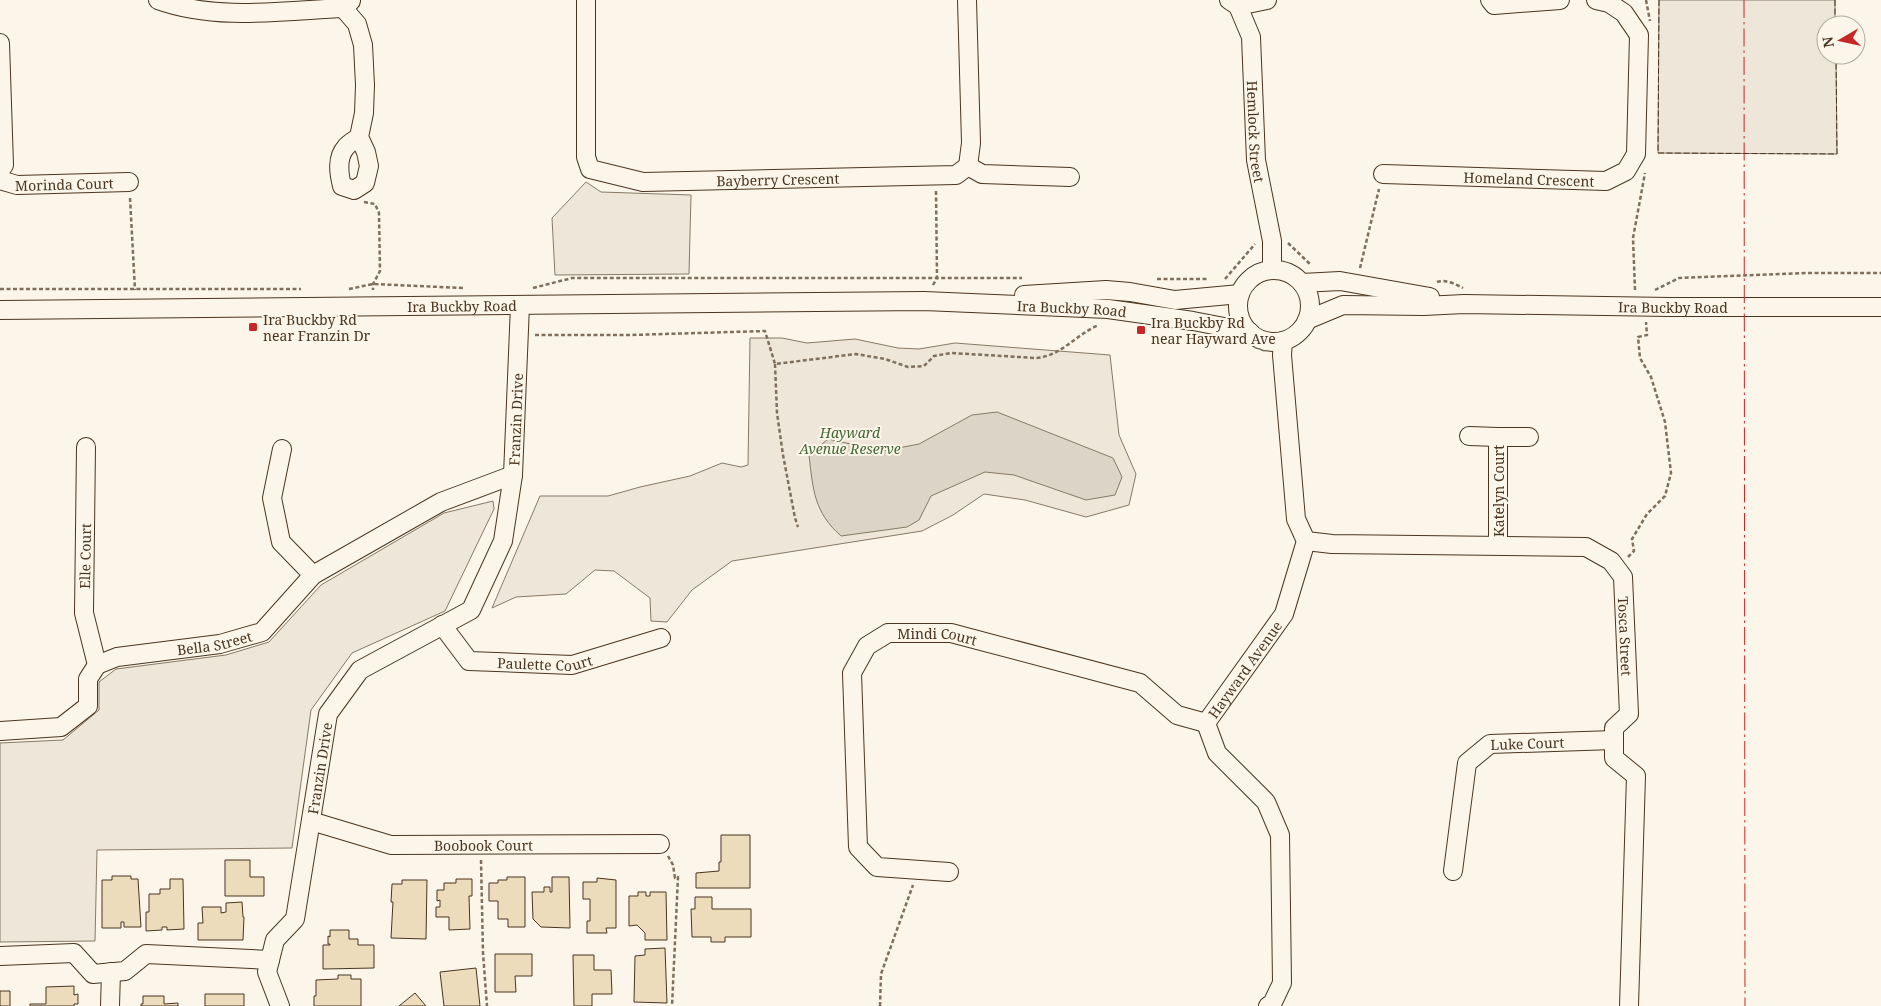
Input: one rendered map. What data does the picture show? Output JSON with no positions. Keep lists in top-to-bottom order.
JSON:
{
  "streets": {
    "street": [
      "Hemlock Street",
      "Bayberry Crescent",
      "Homeland Crescent",
      "Morinda Court",
      "Ira Buckby Road",
      "Franzin Drive",
      "Katelyn Court",
      "Elle Court",
      "Tosca Street",
      "Mindi Court",
      "Bella Street",
      "Paulette Court",
      "Hayward Avenue",
      "Luke Court",
      "Boobook Court"
    ]
  },
  "crossings": [
    ["Hemlock Street", "Ira Buckby Road"],
    ["Ira Buckby Road", "Franzin Drive"],
    ["Franzin Drive", "Bella Street"],
    ["Franzin Drive", "Paulette Court"],
    ["Franzin Drive", "Boobook Court"],
    ["Katelyn Court", "Tosca Street"],
    ["Elle Court", "Bella Street"],
    ["Tosca Street", "Hayward Avenue"],
    ["Tosca Street", "Luke Court"],
    ["Mindi Court", "Hayward Avenue"]
  ],
  "parks": ["Hayward Avenue Reserve"],
  "places": {
    "transit": ["Ira Buckby Rd near Franzin Dr", "Ira Buckby Rd near Hayward Ave"]
  },
  "north": "left"
}
